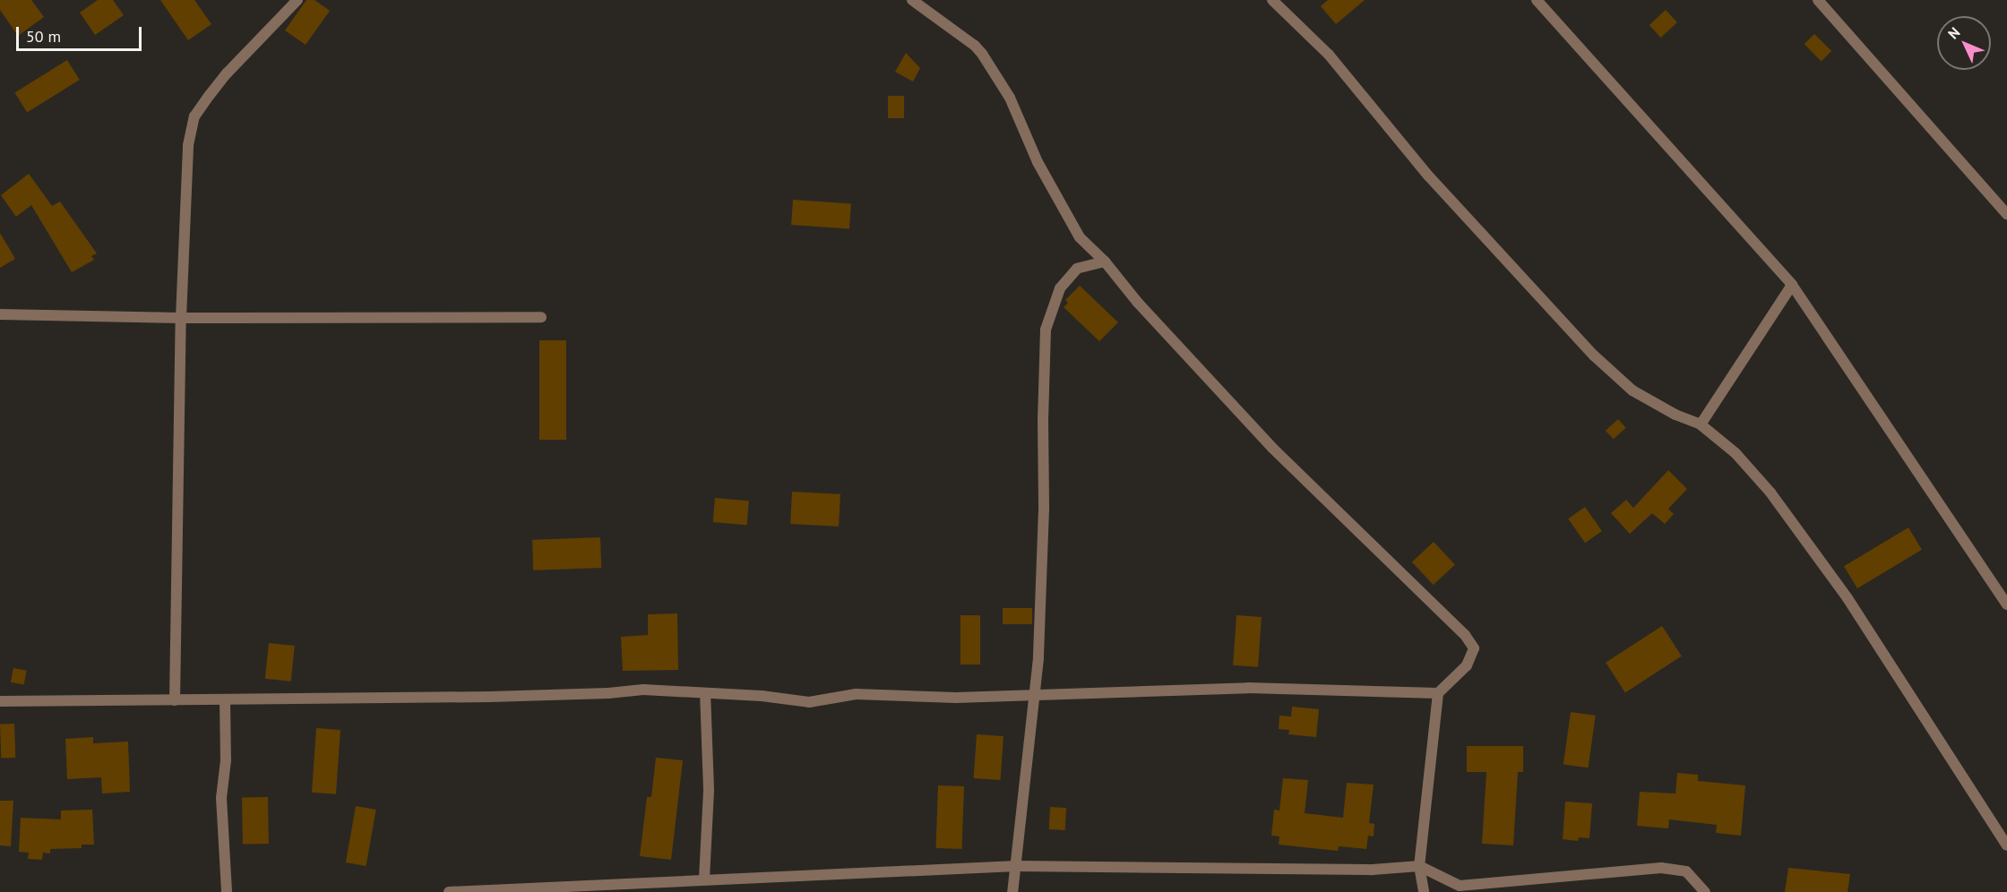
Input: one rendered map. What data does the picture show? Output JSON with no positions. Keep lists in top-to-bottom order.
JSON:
{
  "scale_bar": "50 m",
  "north": "top left"
}
